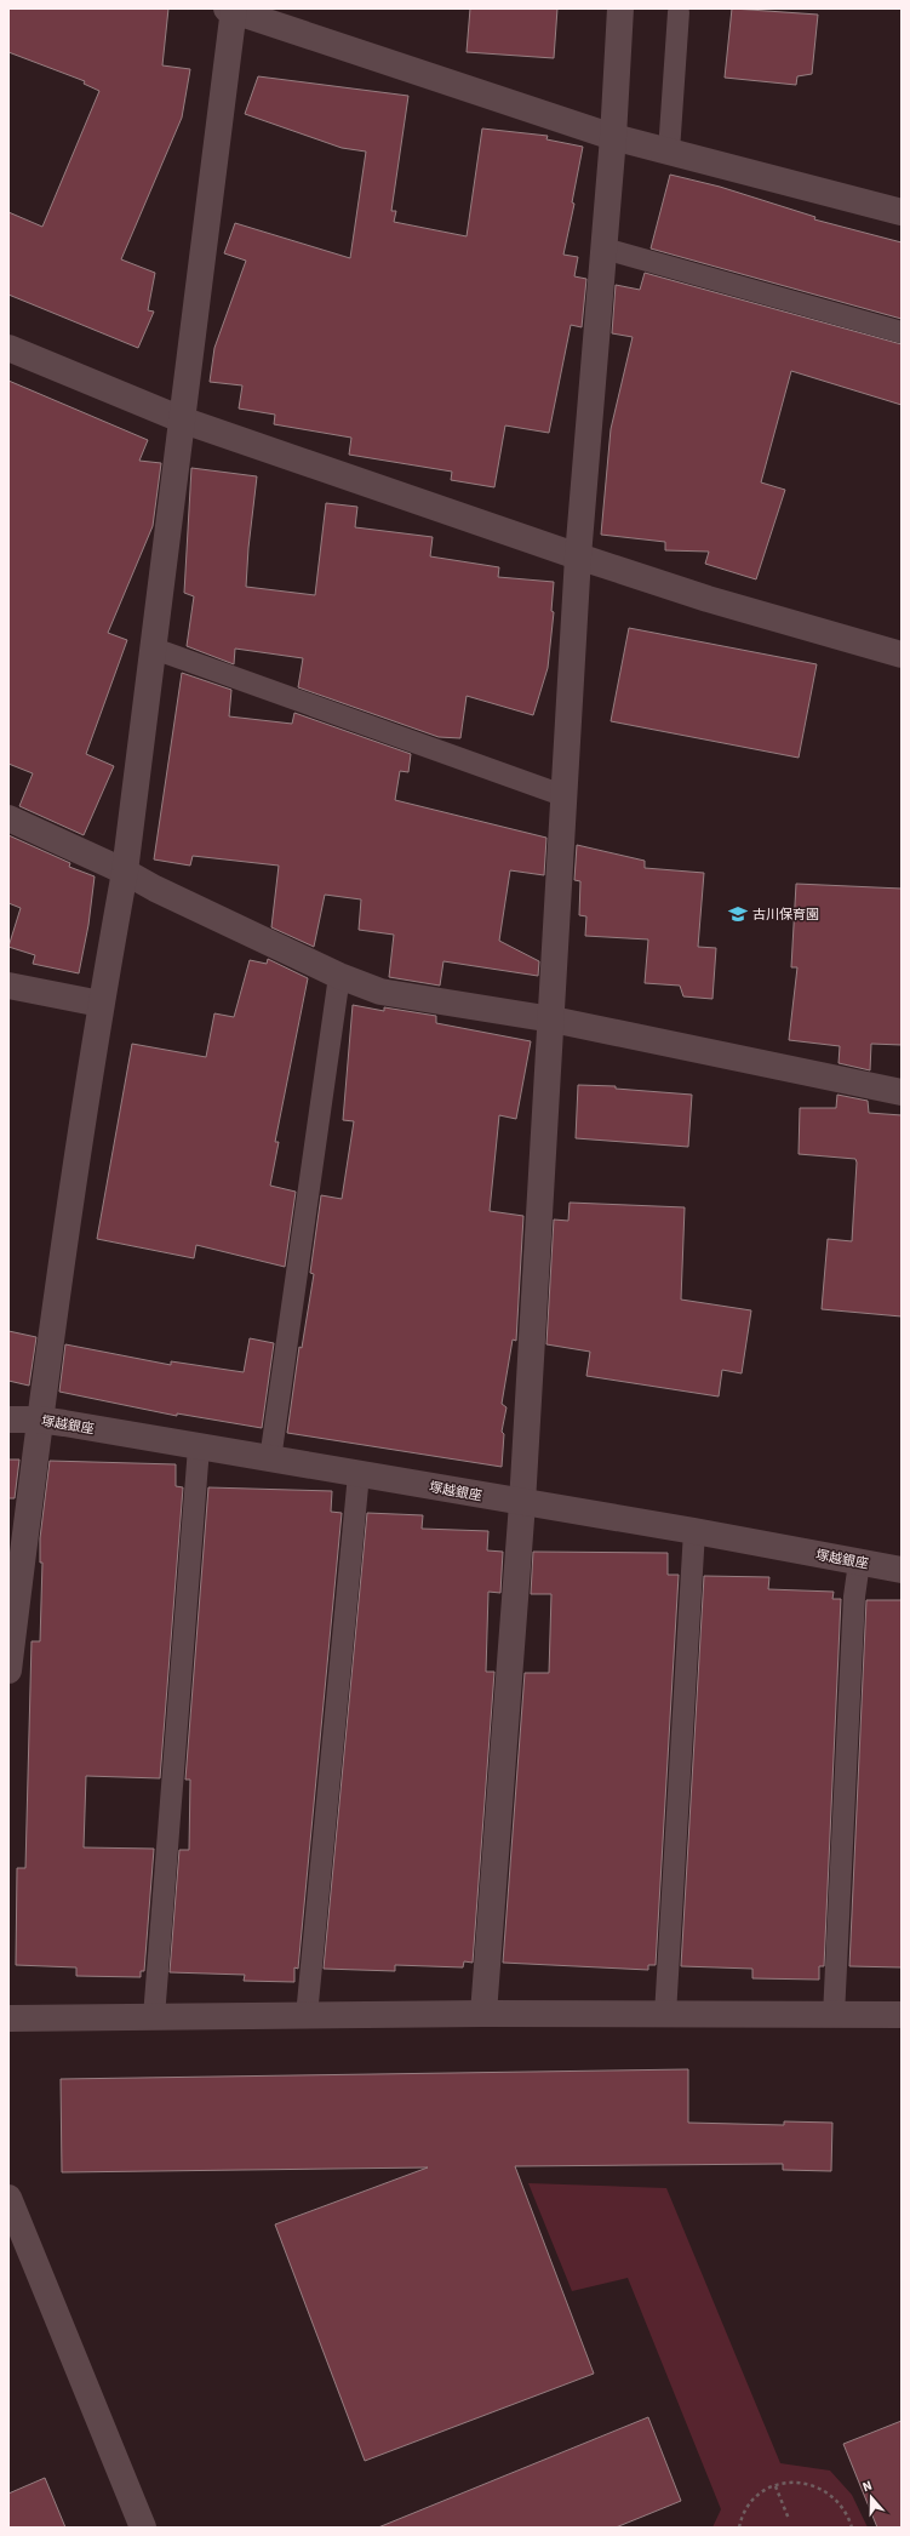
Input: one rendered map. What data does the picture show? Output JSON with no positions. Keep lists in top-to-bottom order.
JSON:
{
  "streets": {
    "street": ["塚越銀座"]
  },
  "places": {
    "school or university": ["古川保育園"]
  },
  "north": "top"
}
